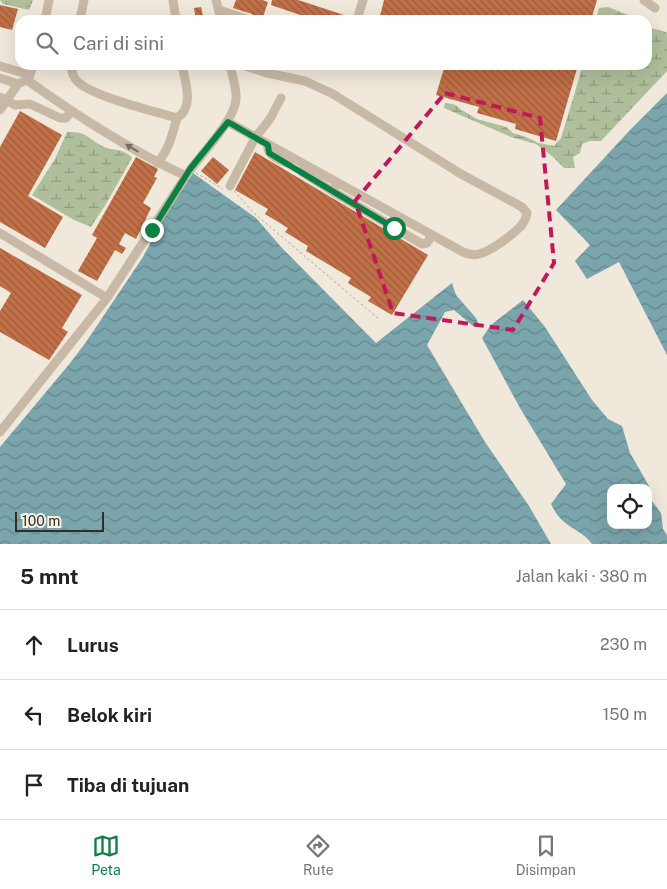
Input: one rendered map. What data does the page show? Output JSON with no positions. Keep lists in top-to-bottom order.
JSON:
{
  "scale_bar": "100 m",
  "page": {
    "search": "Cari di sini",
    "scale": "100 m",
    "heading": ["5 mnt", "Jalan kaki · 380 m"],
    "list": [
      ["Lurus", "230 m"],
      ["Belok kiri", "150 m"],
      "Tiba di tujuan"
    ],
    "nav": ["Peta", "Rute", "Disimpan"]
  }
}
